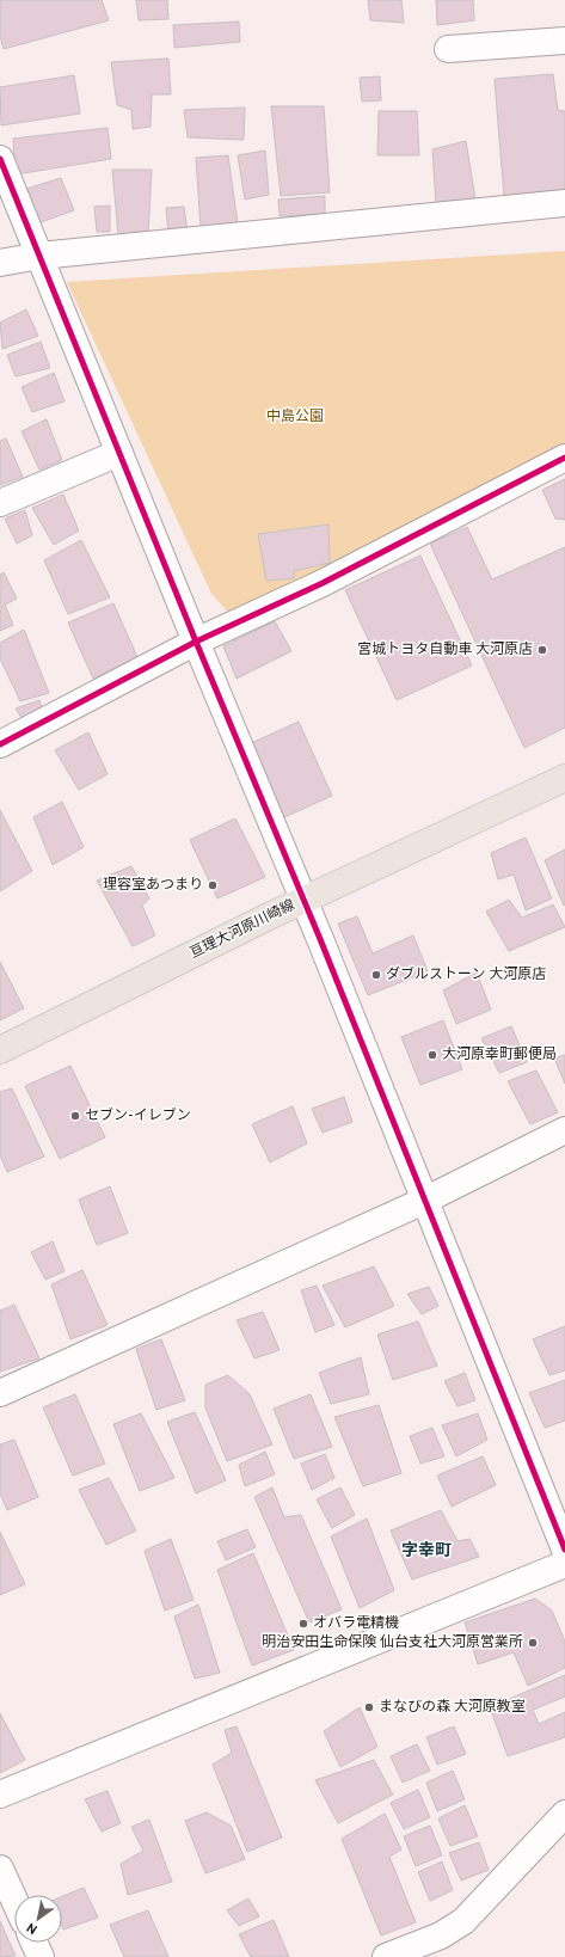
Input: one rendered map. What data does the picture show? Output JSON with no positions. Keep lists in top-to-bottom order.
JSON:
{
  "streets": {
    "main road": ["亘理大河原川崎線"]
  },
  "districts": ["字幸町"],
  "parks": ["中島公園"],
  "places": [
    "宮城トヨタ自動車 大河原店",
    "理容室あつまり",
    "ダブルストーン 大河原店",
    "大河原幸町郵便局",
    "セブン-イレブン",
    "オバラ電精機",
    "明治安田生命保険 仙台支社大河原営業所",
    "まなびの森 大河原教室"
  ],
  "north": "bottom left"
}
